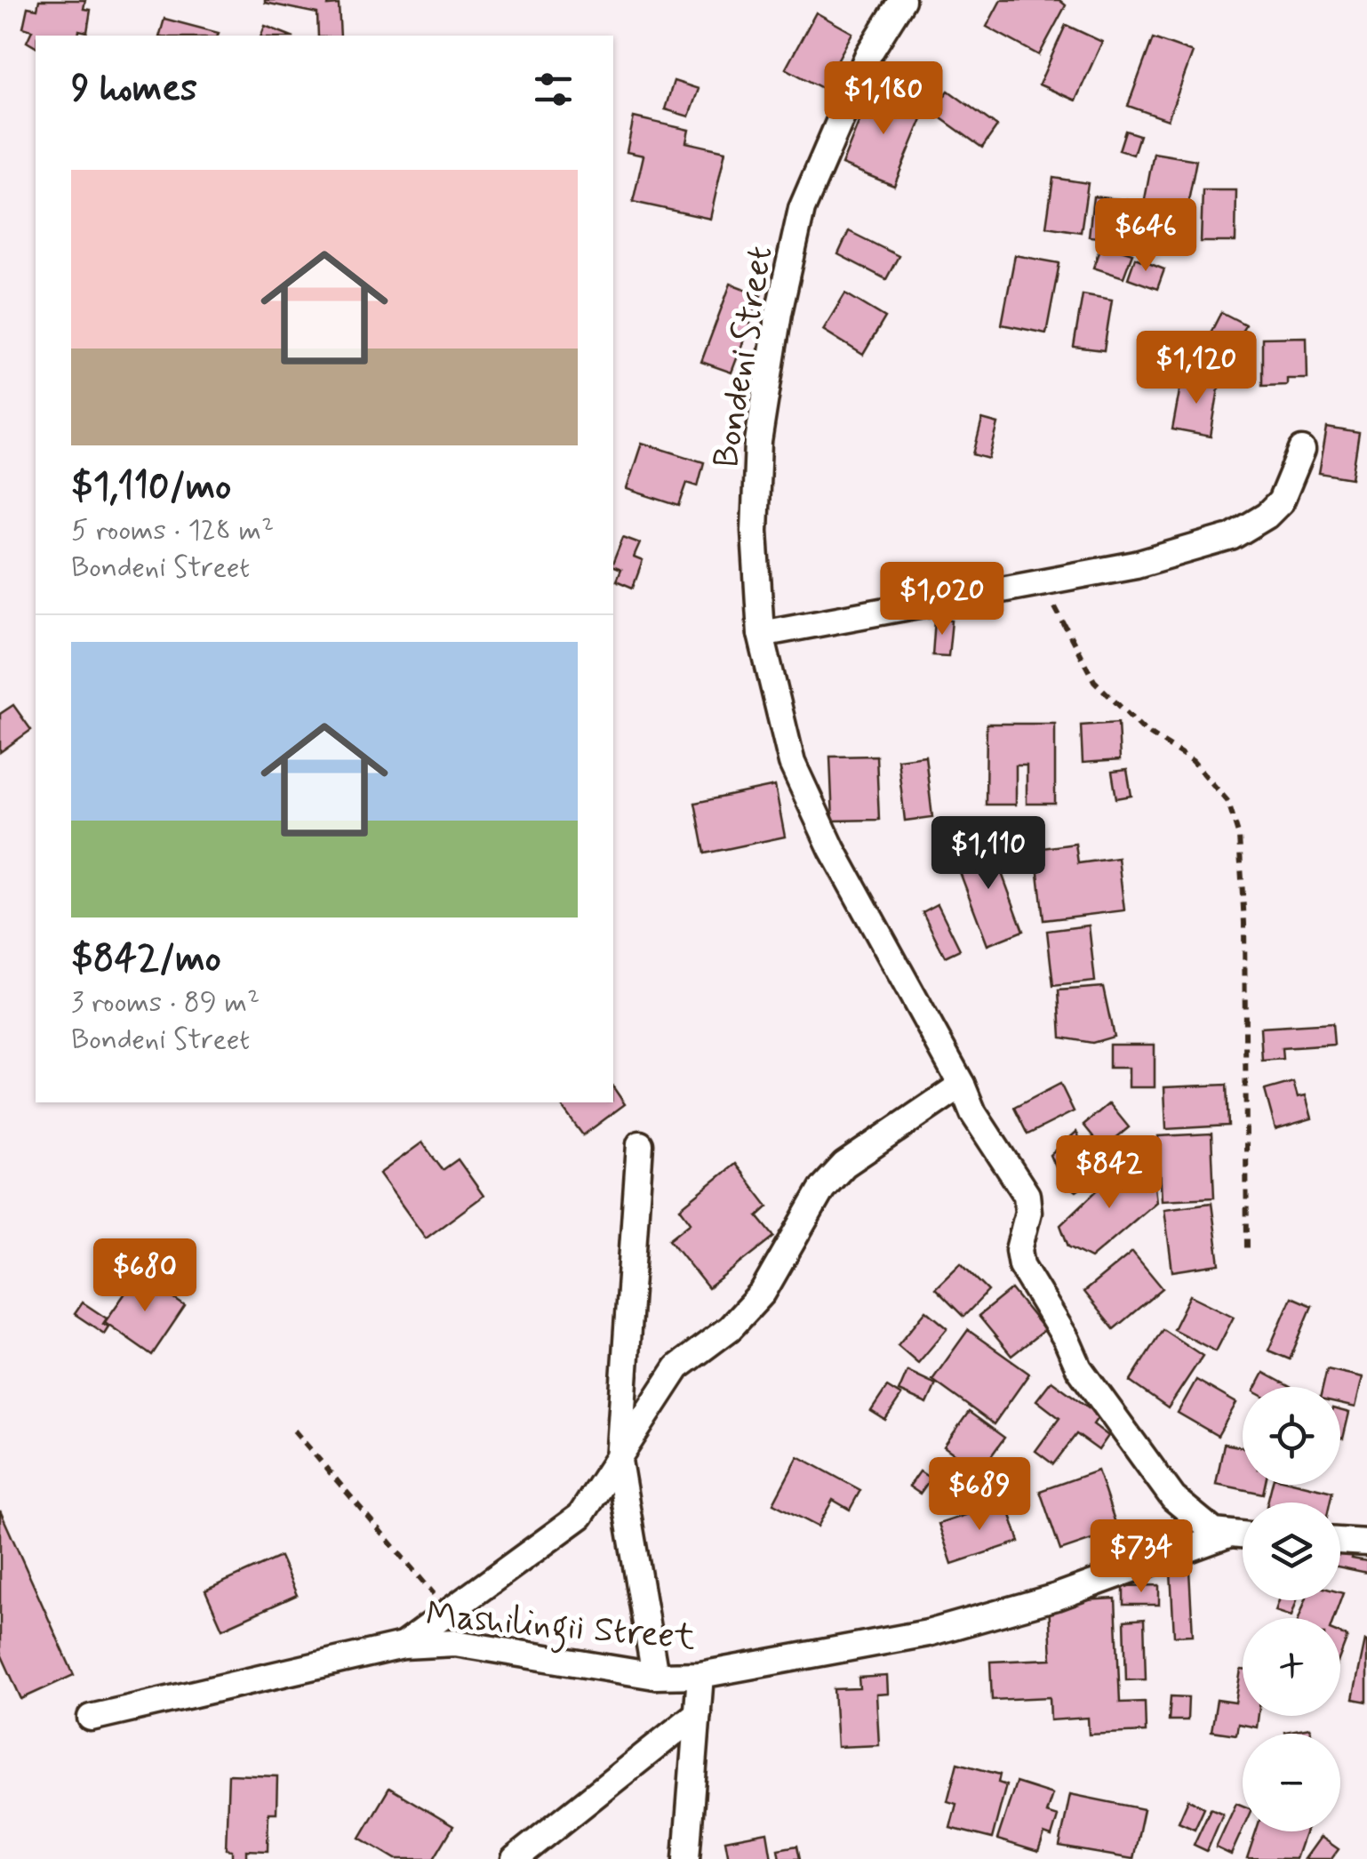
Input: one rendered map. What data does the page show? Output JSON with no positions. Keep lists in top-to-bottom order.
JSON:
{
  "streets": {
    "street": ["Bondeni Street", "Mashilingii Street"]
  },
  "crossings": [
    ["Bondeni Street", "Mashilingii Street"]
  ],
  "page": {
    "heading": "9 homes",
    "price": [
      "$1,180",
      "$646",
      "$1,120",
      "$1,020",
      "$1,110",
      "$842",
      "$680",
      "$689",
      "$734"
    ],
    "list": [
      {
        "name": "$1,110/mo",
        "note": "5 rooms · 128 m² · Bondeni Street"
      },
      {
        "name": "$842/mo",
        "note": "3 rooms · 89 m² · Bondeni Street"
      }
    ],
    "map_buttons": ["+", "−"]
  }
}
